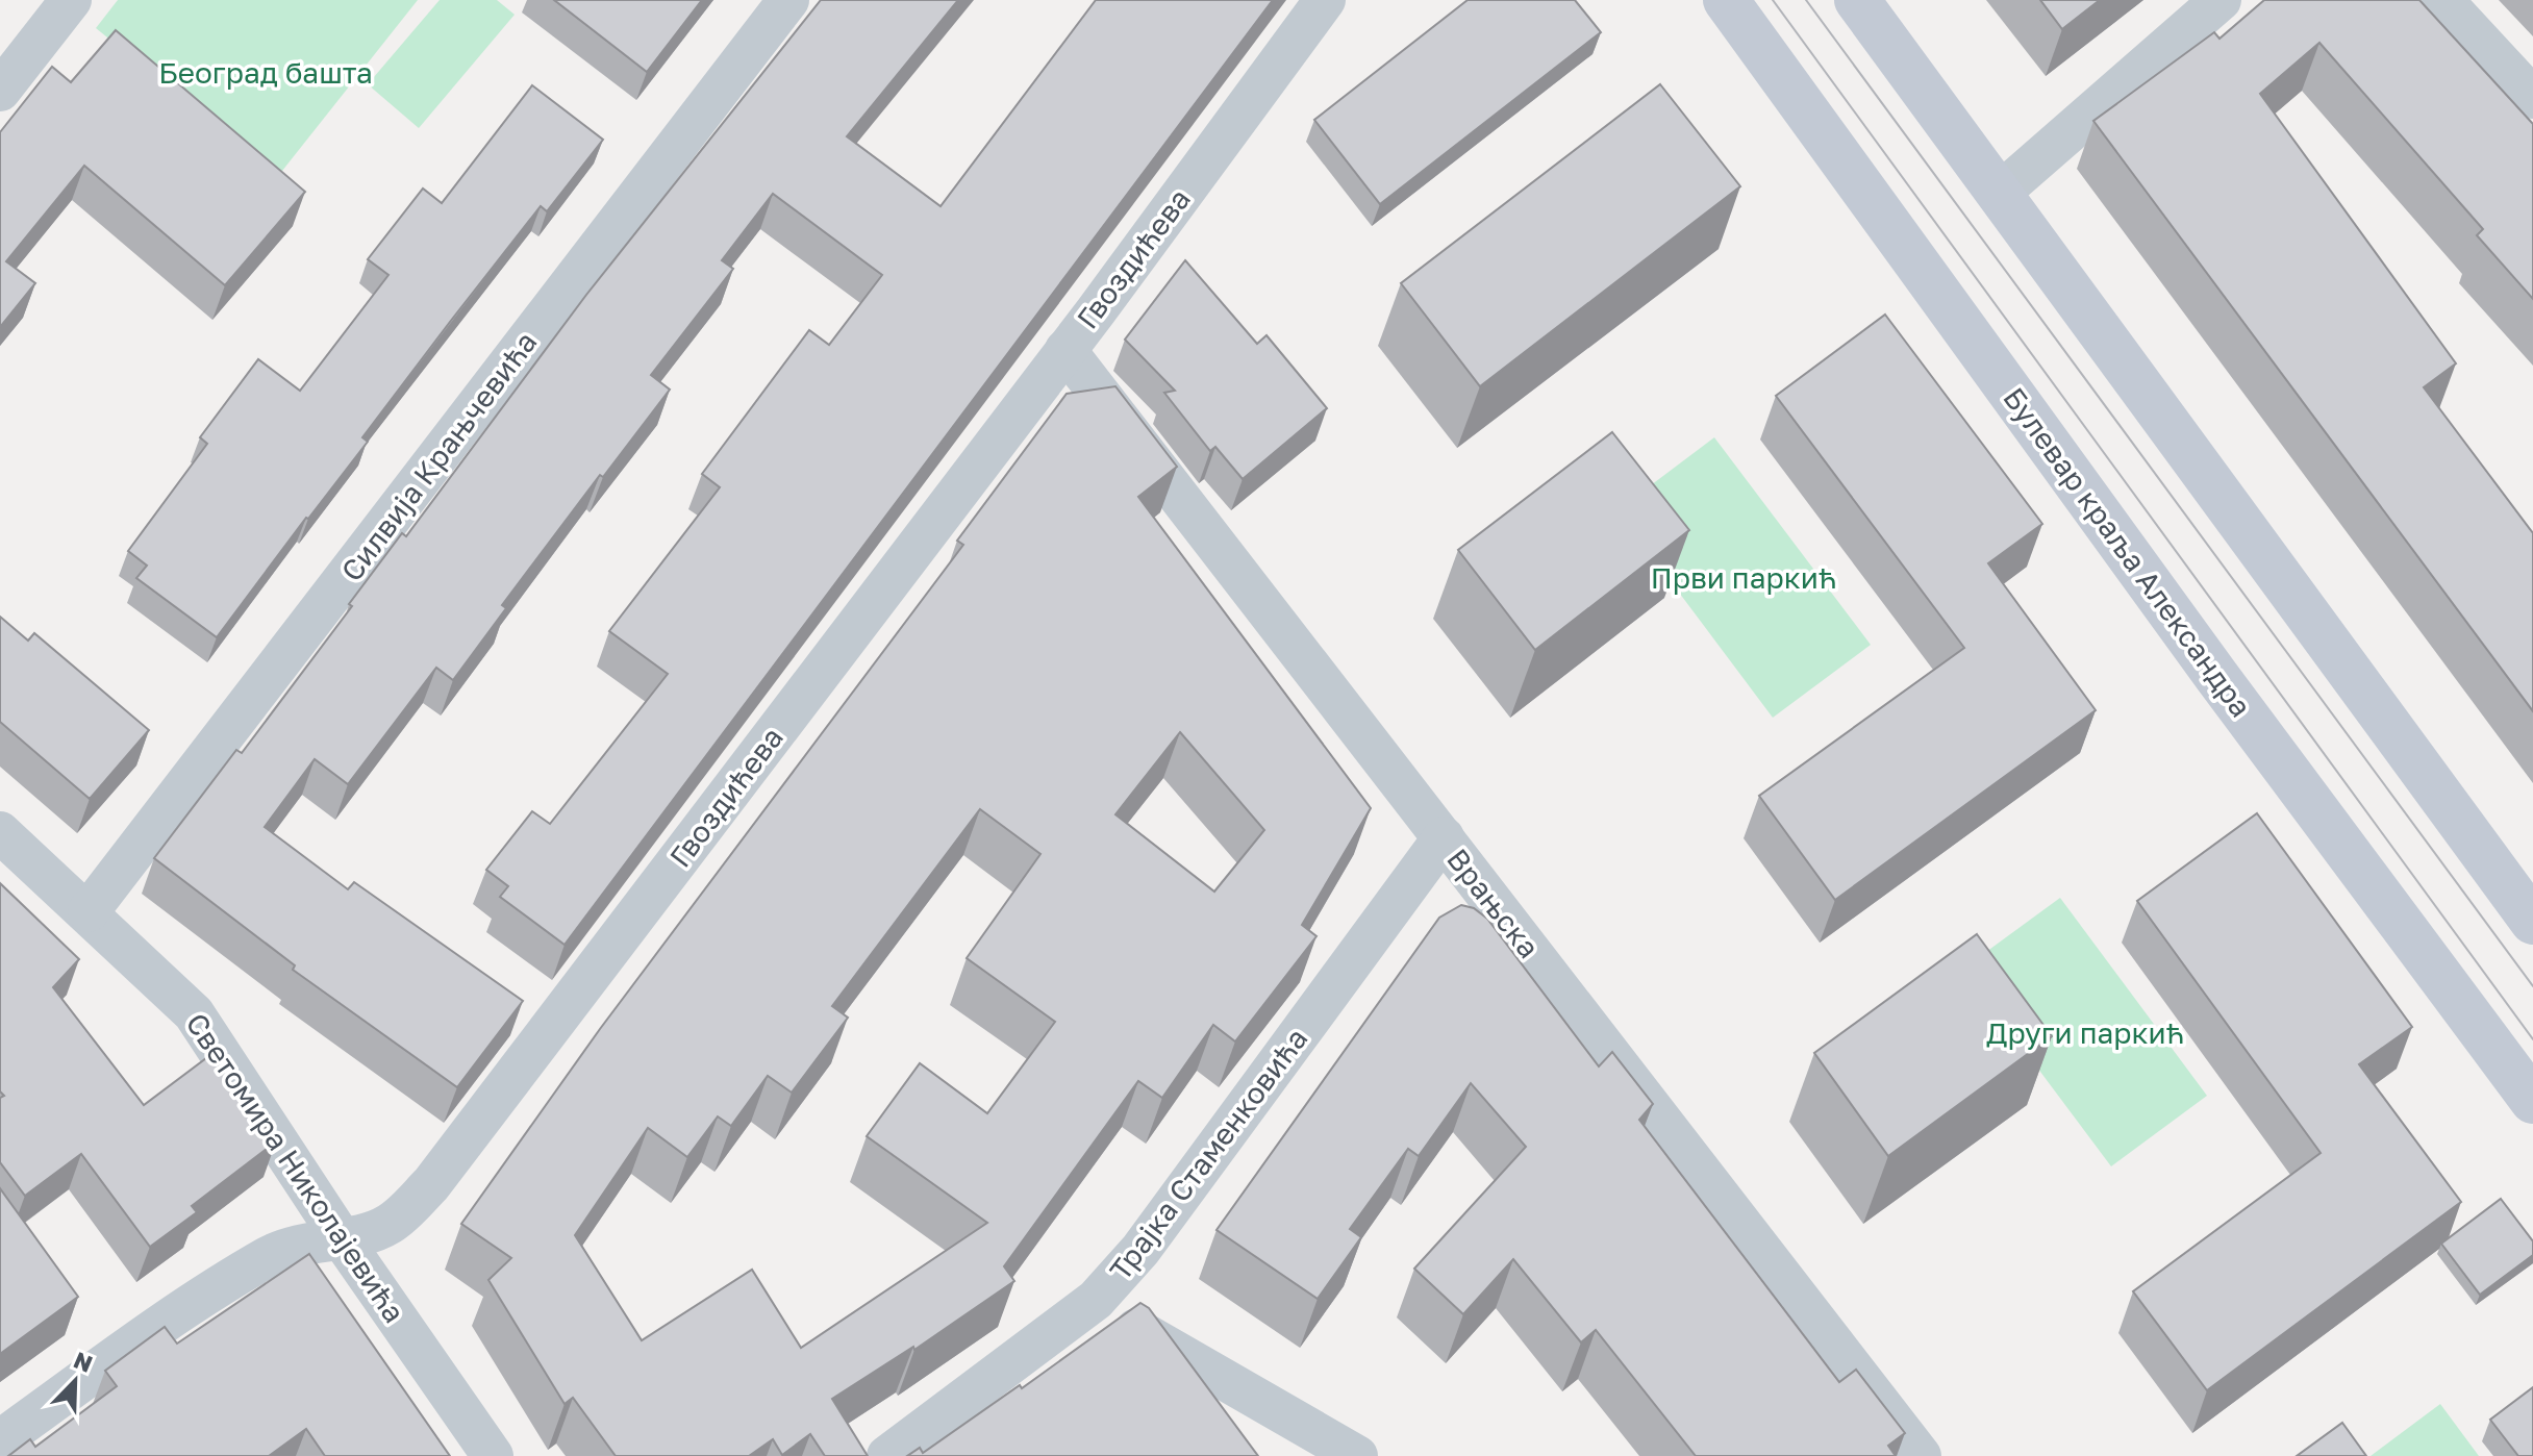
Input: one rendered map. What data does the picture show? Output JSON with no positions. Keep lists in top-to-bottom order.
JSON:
{
  "streets": {
    "main road": ["Булевар краља Александра"],
    "street": [
      "Гвоздићева",
      "Силвија Крањчевића",
      "Врањска",
      "Трајка Стаменковића",
      "Светомира Николајевића"
    ]
  },
  "crossings": [
    ["Гвоздићева", "Врањска"],
    ["Гвоздићева", "Светомира Николајевића"],
    ["Силвија Крањчевића", "Светомира Николајевића"],
    ["Врањска", "Трајка Стаменковића"]
  ],
  "parks": ["Београд башта", "Први паркић", "Други паркић"],
  "north": "top right"
}
